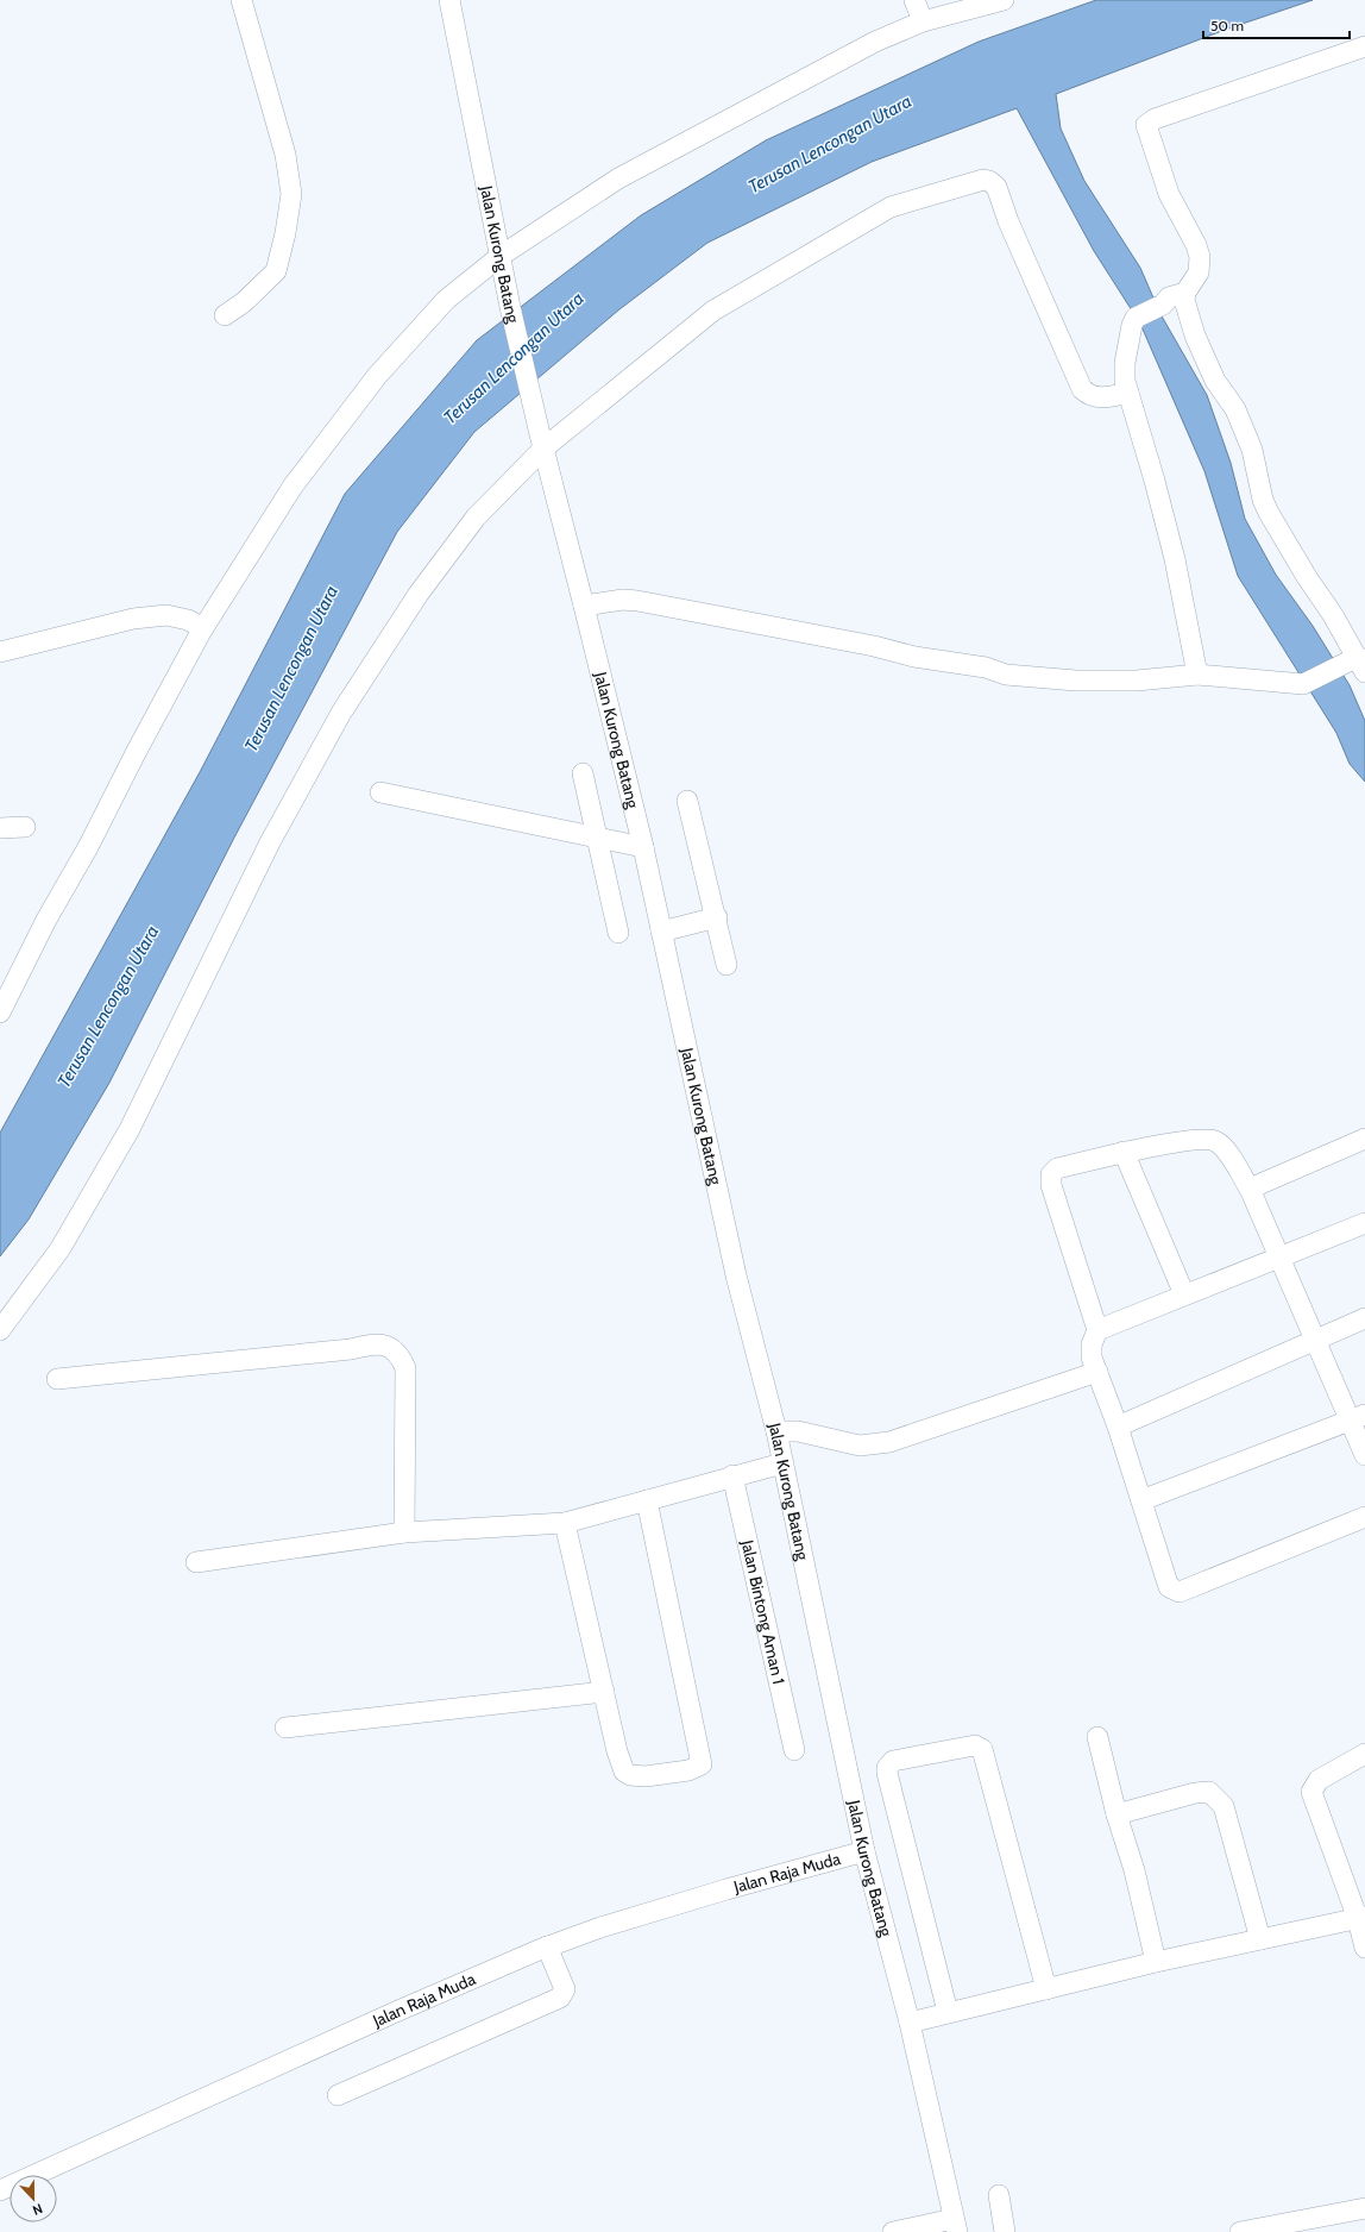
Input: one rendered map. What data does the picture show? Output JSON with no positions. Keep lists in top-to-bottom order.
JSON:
{
  "streets": {
    "street": ["Jalan Kurong Batang", "Jalan Bintong Aman 1", "Jalan Raja Muda"]
  },
  "crossings": [
    ["Jalan Kurong Batang", "Jalan Raja Muda"]
  ],
  "water": ["Terusan Lencongan Utara"],
  "scale_bar": "50 m",
  "north": "bottom"
}
